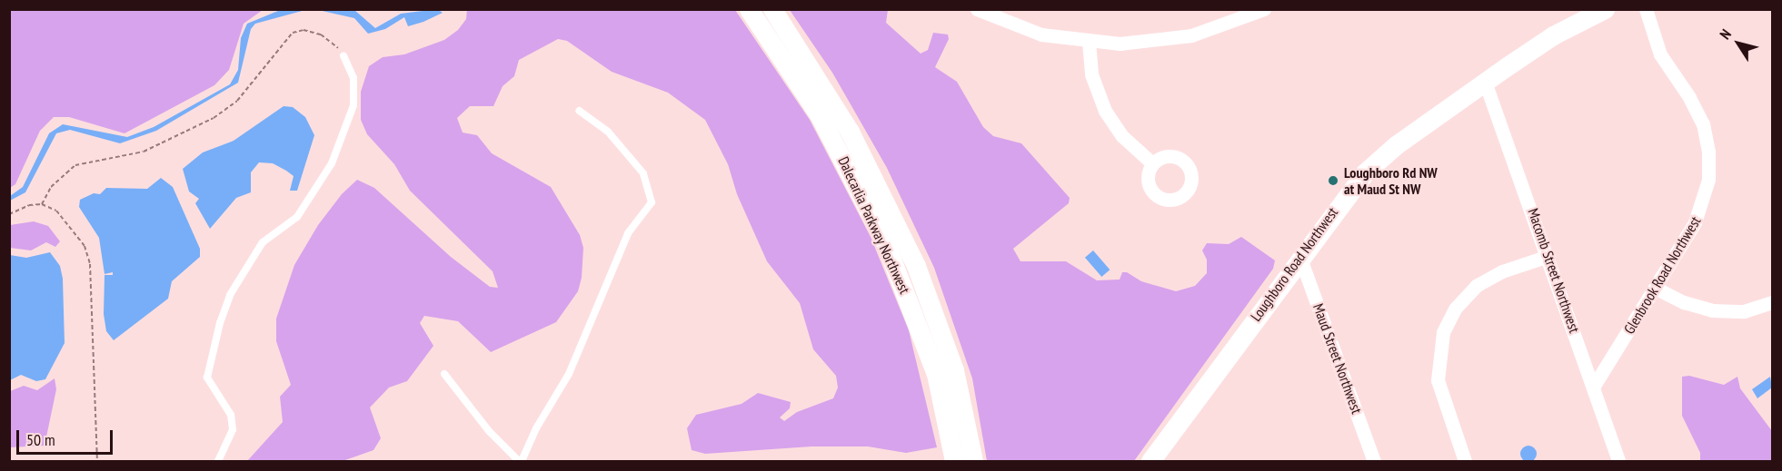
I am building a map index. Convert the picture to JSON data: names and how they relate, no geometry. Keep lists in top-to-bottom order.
{
  "streets": {
    "main road": ["Dalecarlia Parkway Northwest", "Loughboro Road Northwest"],
    "street": ["Macomb Street Northwest", "Glenbrook Road Northwest", "Maud Street Northwest"]
  },
  "crossings": [
    ["Loughboro Road Northwest", "Macomb Street Northwest"],
    ["Loughboro Road Northwest", "Maud Street Northwest"],
    ["Macomb Street Northwest", "Glenbrook Road Northwest"]
  ],
  "places": ["Loughboro Rd NW at Maud St NW"],
  "scale_bar": "50 m",
  "north": "top left"
}
